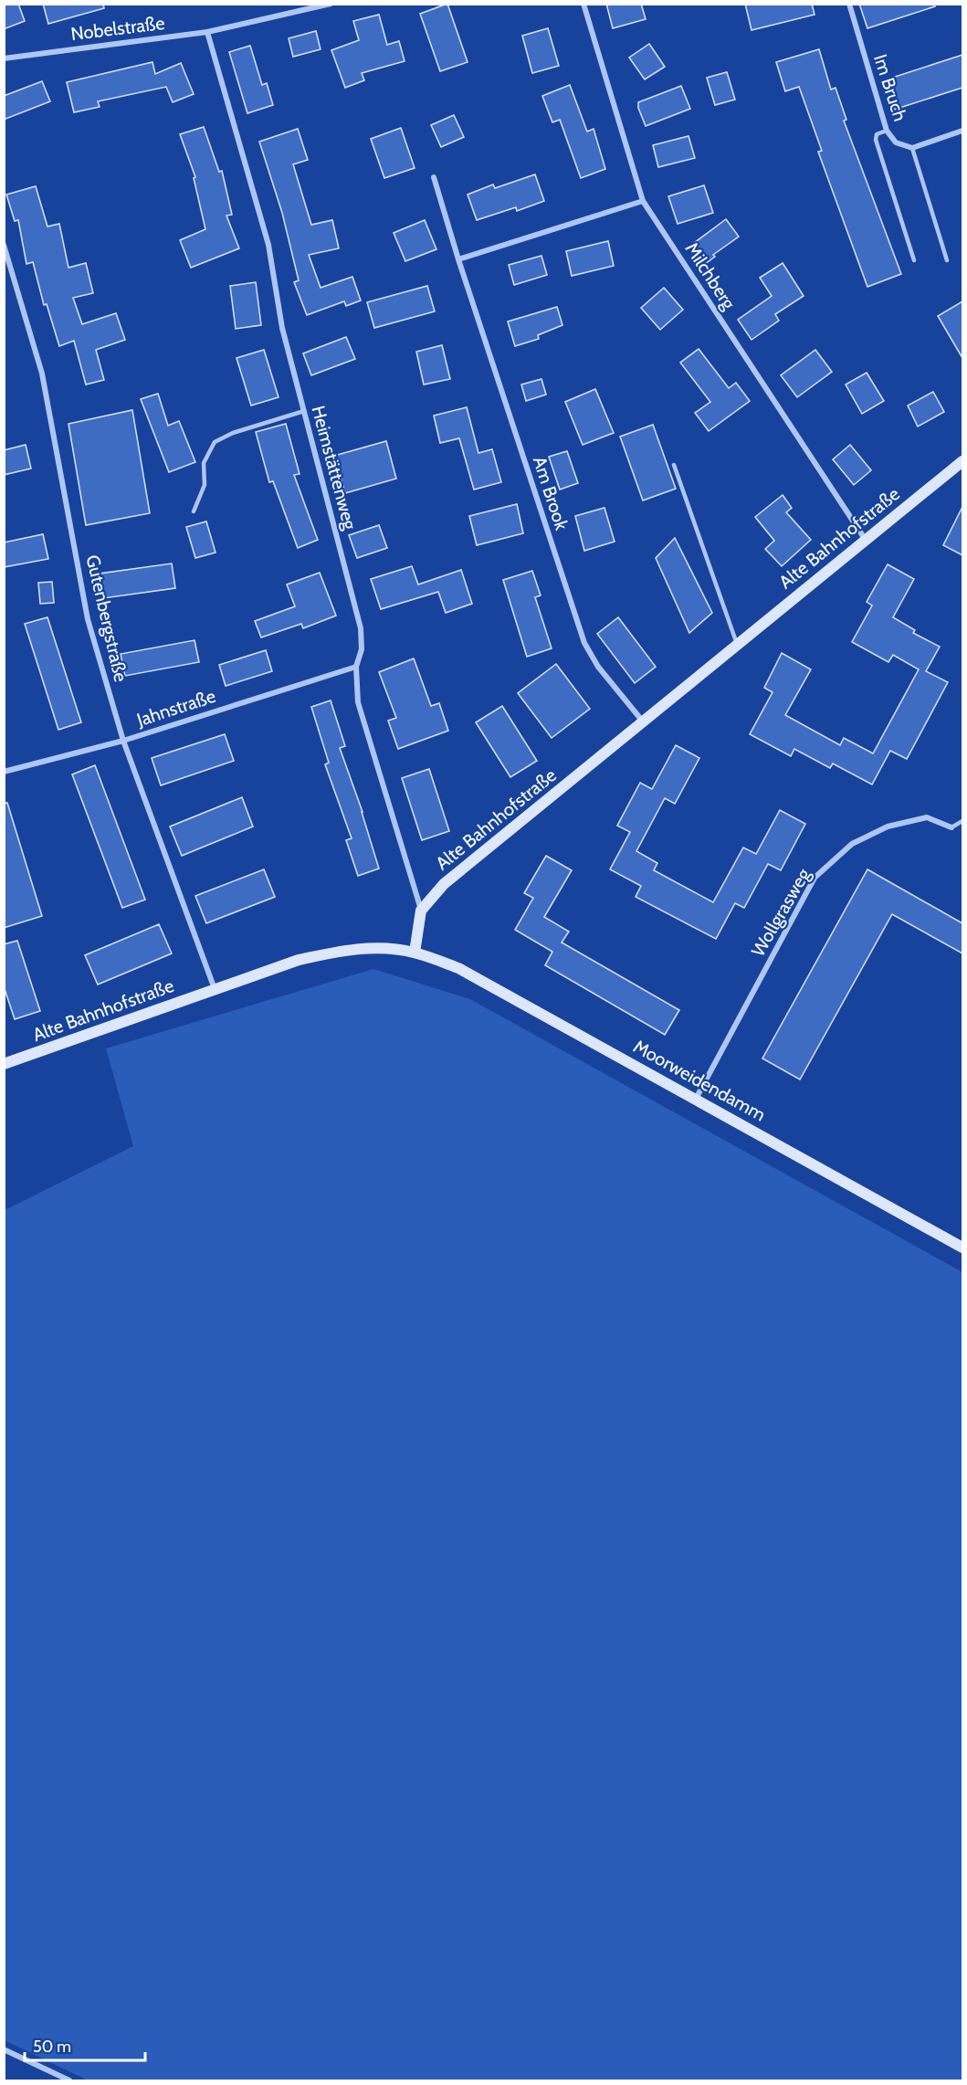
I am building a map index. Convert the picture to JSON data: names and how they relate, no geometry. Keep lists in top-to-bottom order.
{
  "streets": {
    "street": [
      "Nobelstraße",
      "Im Bruch",
      "Milchberg",
      "Heimstättenweg",
      "Am Brook",
      "Alte Bahnhofstraße",
      "Gutenbergstraße",
      "Jahnstraße",
      "Wollgrasweg",
      "Moorweidendamm"
    ]
  },
  "crossings": [
    ["Nobelstraße", "Heimstättenweg"],
    ["Milchberg", "Alte Bahnhofstraße"],
    ["Heimstättenweg", "Alte Bahnhofstraße"],
    ["Heimstättenweg", "Jahnstraße"],
    ["Am Brook", "Alte Bahnhofstraße"],
    ["Alte Bahnhofstraße", "Gutenbergstraße"],
    ["Alte Bahnhofstraße", "Moorweidendamm"],
    ["Gutenbergstraße", "Jahnstraße"],
    ["Wollgrasweg", "Moorweidendamm"]
  ],
  "scale_bar": "50 m"
}
